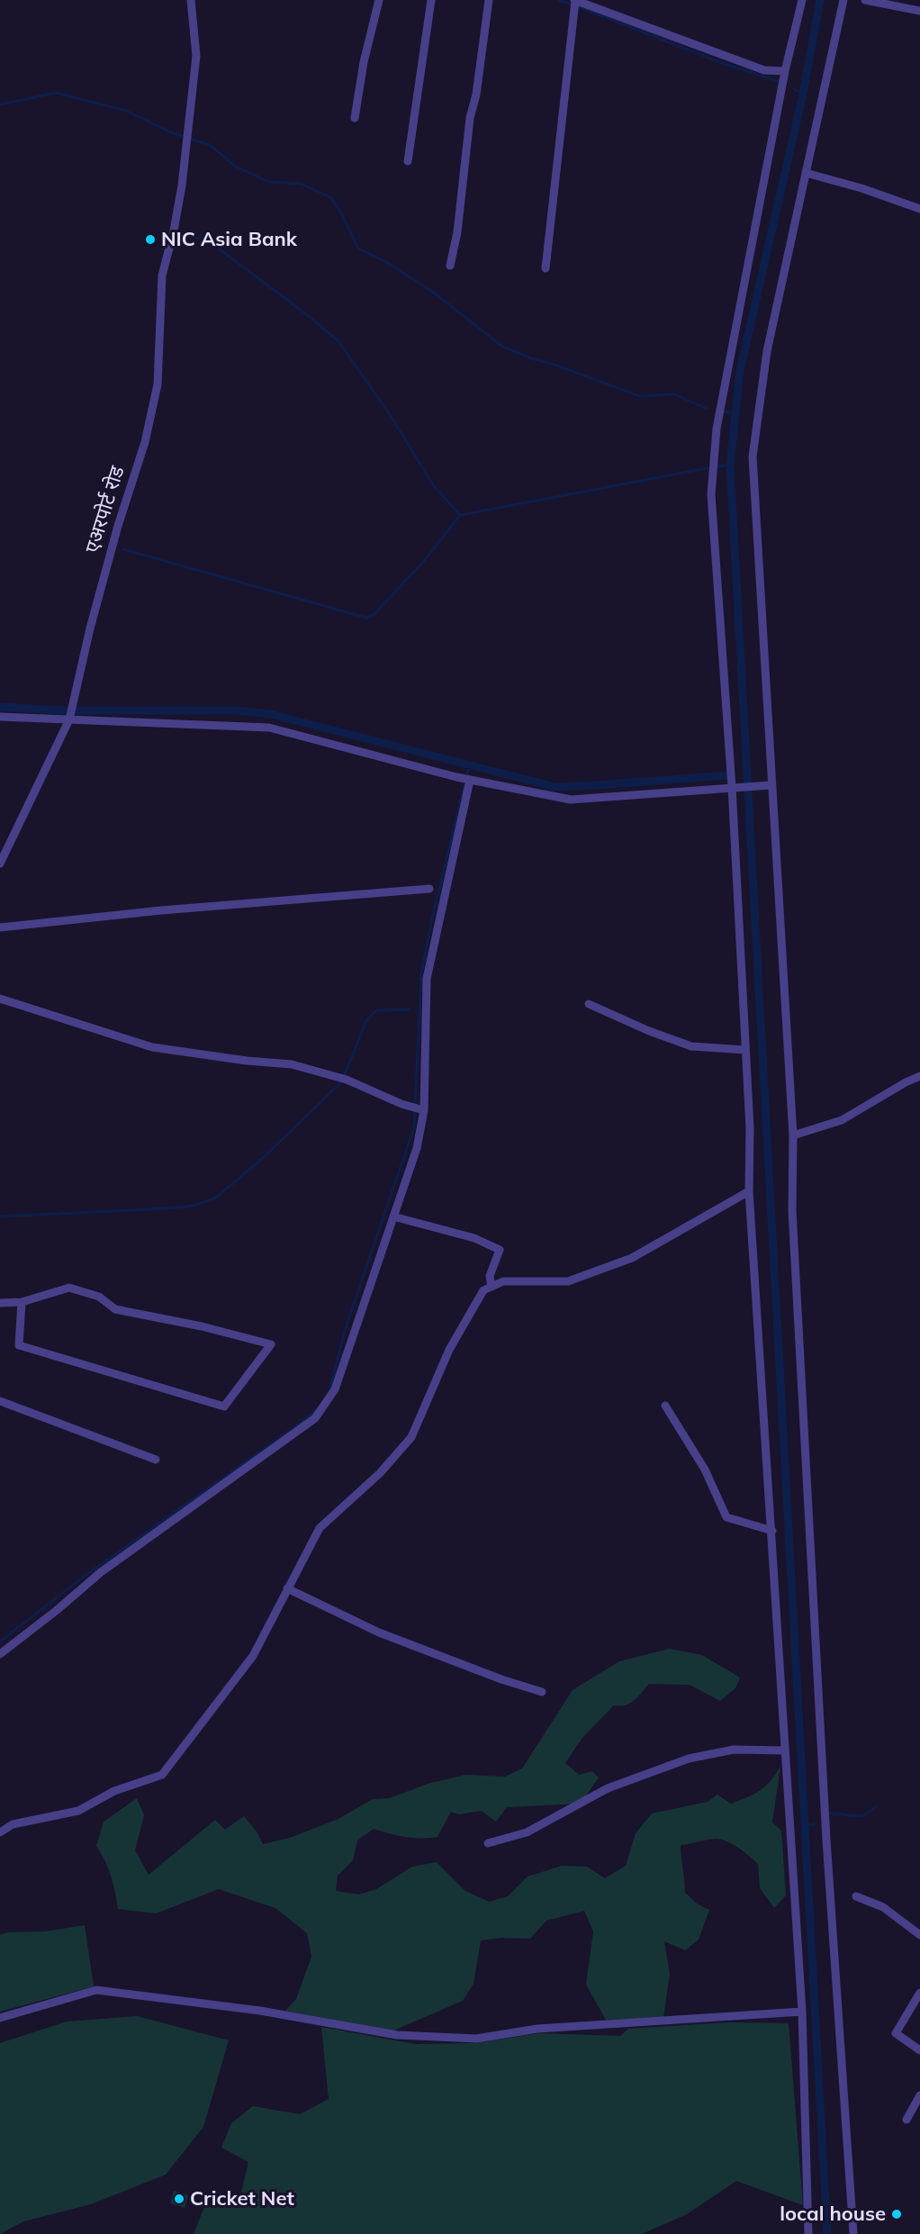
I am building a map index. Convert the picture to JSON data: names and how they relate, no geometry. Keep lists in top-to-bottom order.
{
  "streets": {
    "street": ["एअरपोर्ट रोड"]
  },
  "places": ["NIC Asia Bank", "Cricket Net", "local house"]
}
